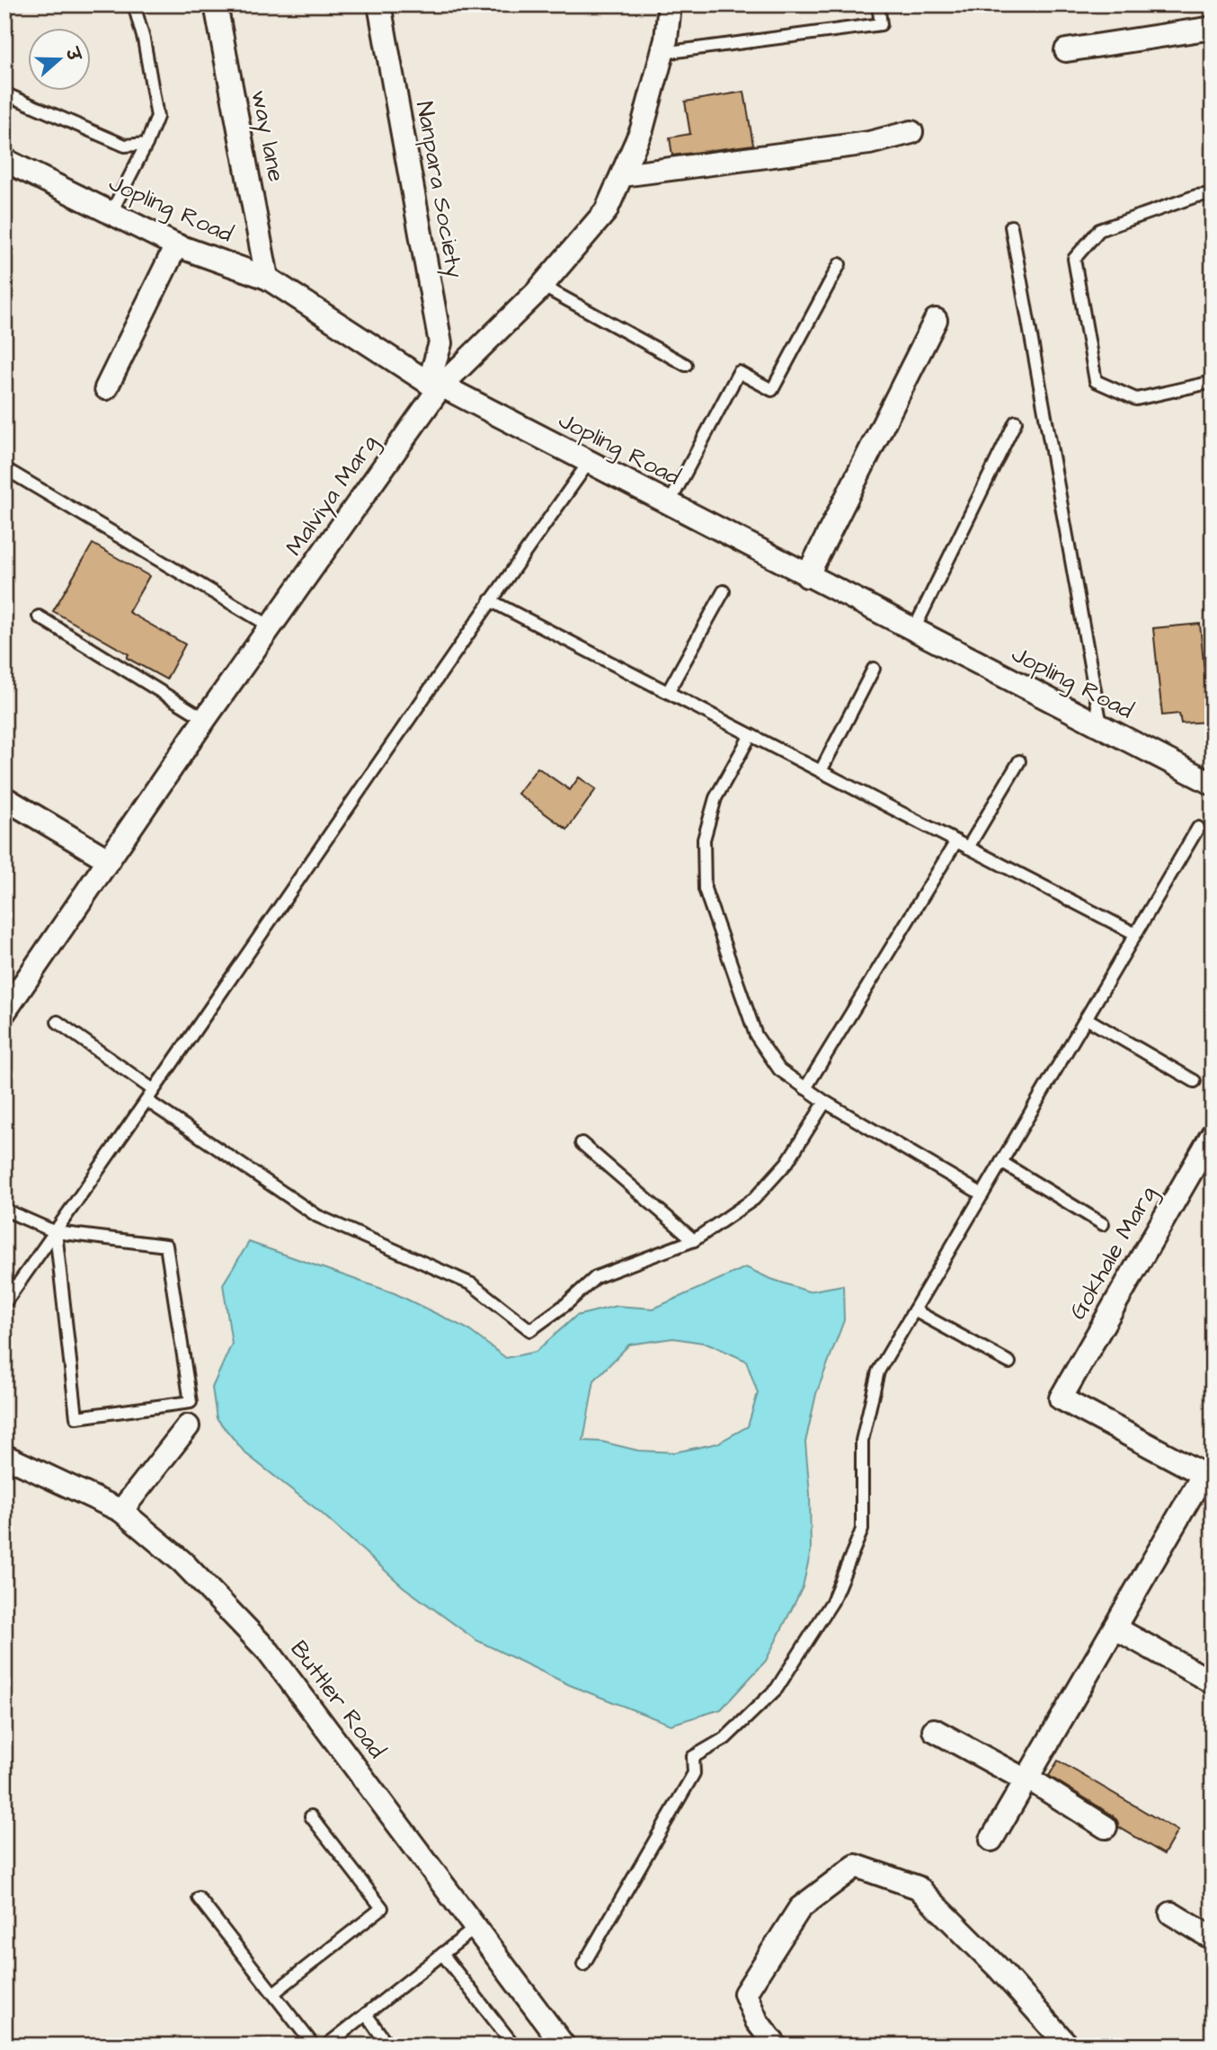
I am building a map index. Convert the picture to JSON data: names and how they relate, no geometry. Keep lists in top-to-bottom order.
{
  "streets": {
    "street": [
      "way lane",
      "Nanpara Society",
      "Jopling Road",
      "Malviya Marg",
      "Gokhale Marg",
      "Buttler Road"
    ]
  },
  "crossings": [
    ["way lane", "Jopling Road"],
    ["Nanpara Society", "Jopling Road"],
    ["Nanpara Society", "Malviya Marg"],
    ["Jopling Road", "Malviya Marg"]
  ],
  "north": "right"
}
